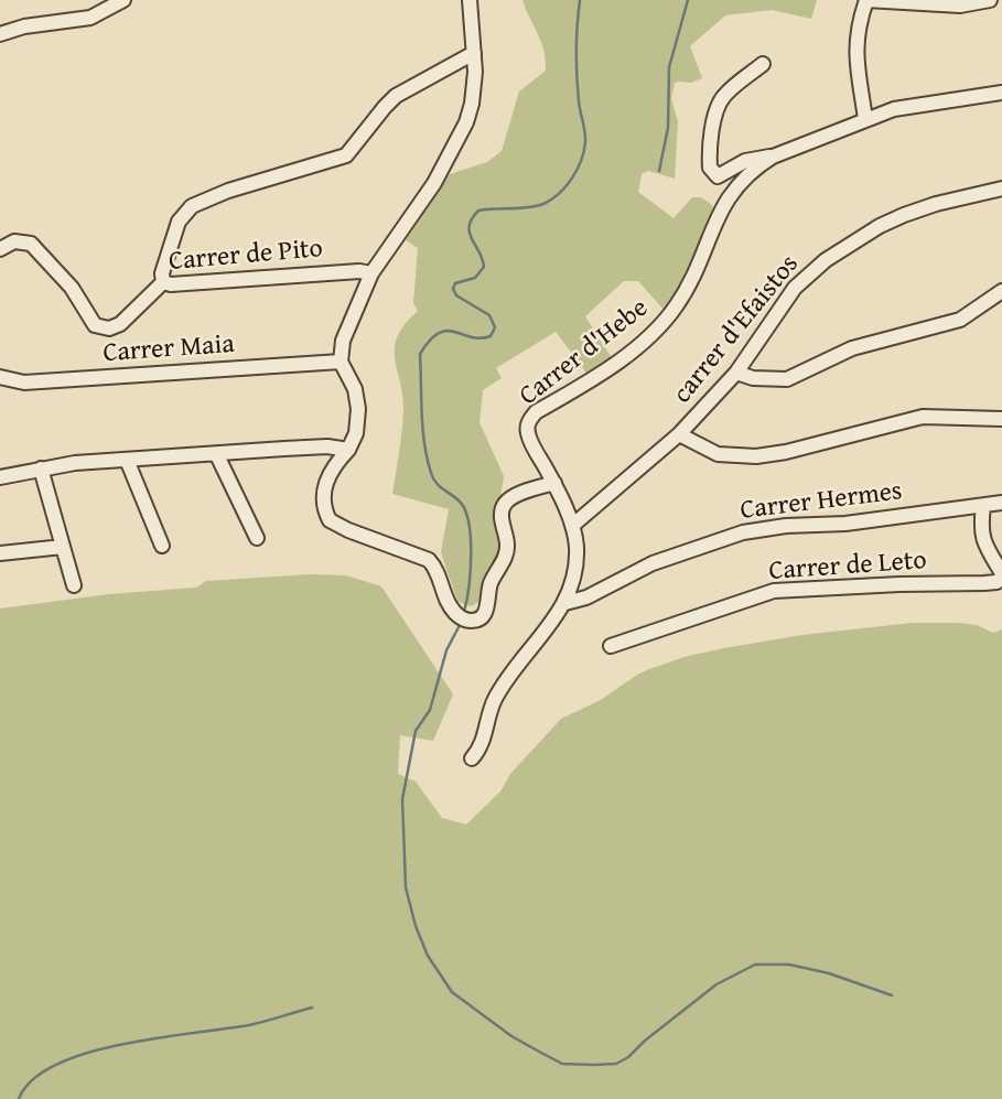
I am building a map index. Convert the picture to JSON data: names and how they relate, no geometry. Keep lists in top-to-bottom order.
{
  "streets": {
    "street": [
      "Carrer de Pito",
      "carrer d'Efaistos",
      "Carrer Maia",
      "Carrer d'Hebe",
      "Carrer Hermes",
      "Carrer de Leto"
    ]
  },
  "crossings": [
    ["carrer d'Efaistos", "Carrer d'Hebe"],
    ["Carrer d'Hebe", "Carrer Hermes"],
    ["Carrer Hermes", "Carrer de Leto"]
  ]
}
